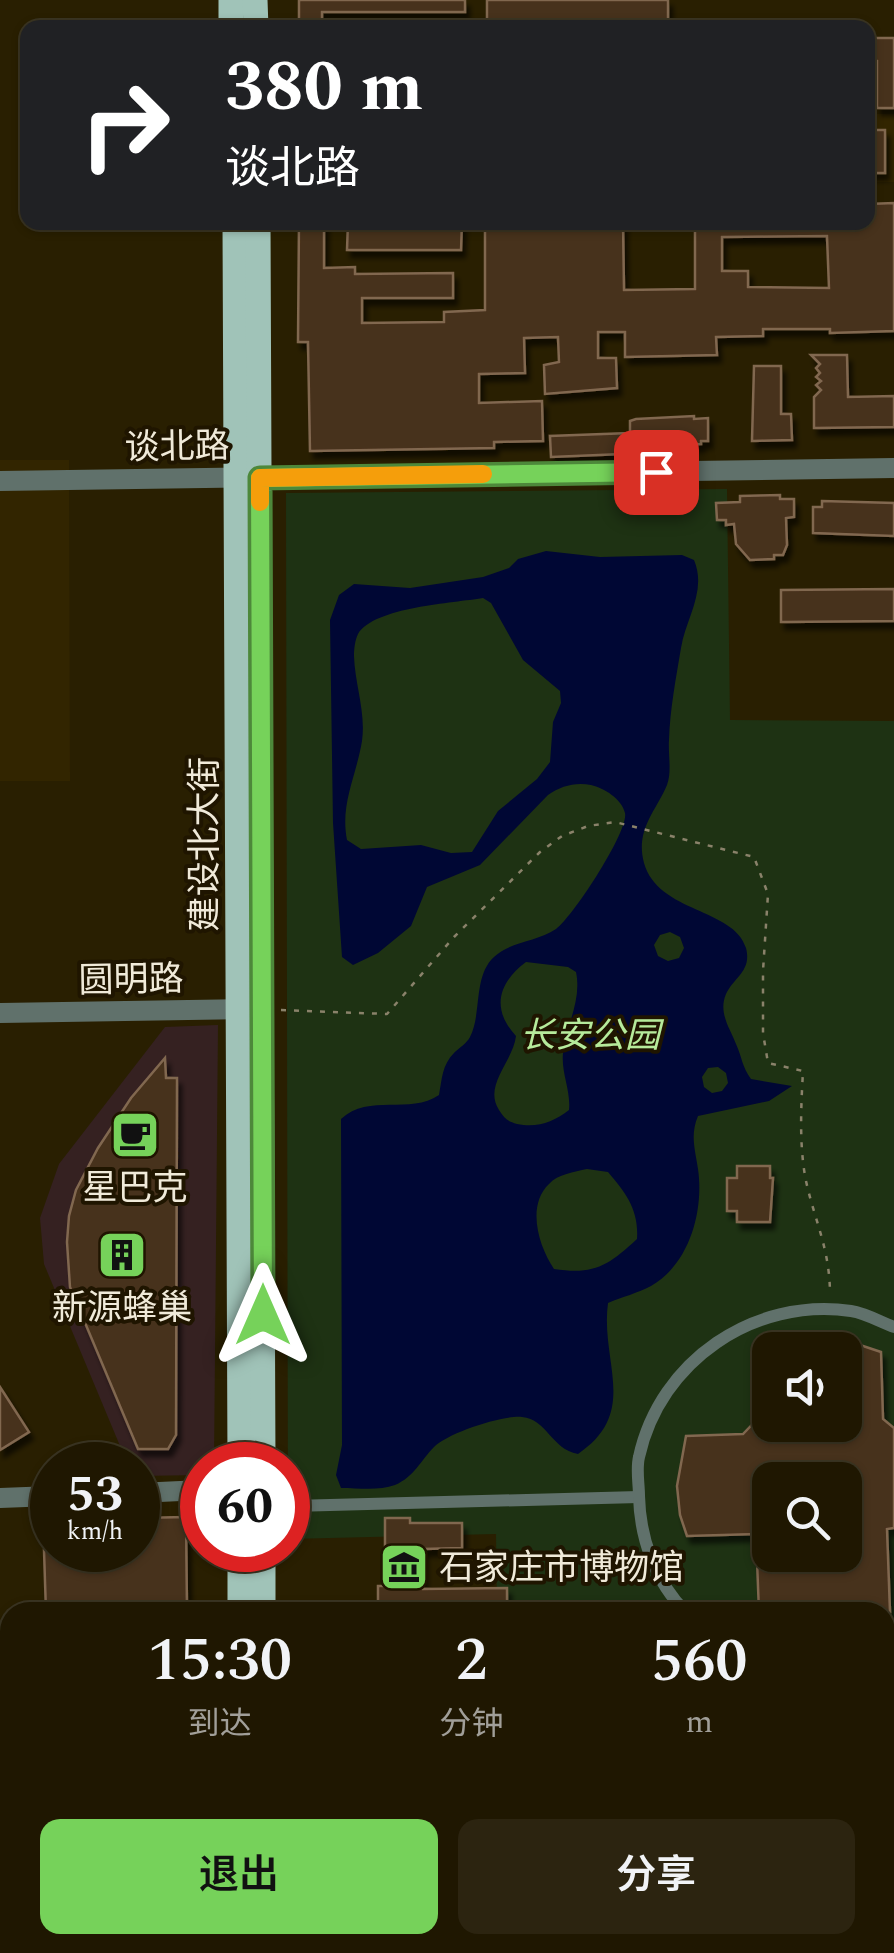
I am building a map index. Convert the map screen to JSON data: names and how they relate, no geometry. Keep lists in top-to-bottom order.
{
  "streets": {
    "main road": ["建设北大街"],
    "street": ["谈北路", "圆明路"]
  },
  "crossings": [
    ["谈北路", "建设北大街"],
    ["建设北大街", "圆明路"]
  ],
  "parks": ["长安公园"],
  "places": {
    "cafe": ["星巴克"],
    "building": ["新源蜂巢"],
    "museum": ["石家庄市博物馆"]
  },
  "page": {
    "turn": ["380 m", "谈北路"],
    "speed": "53 km/h",
    "limit": "60",
    "eta": [
      "15:30",
      "到达",
      "2",
      "分钟",
      "560",
      "m"
    ],
    "buttons": ["退出", "分享"]
  }
}
